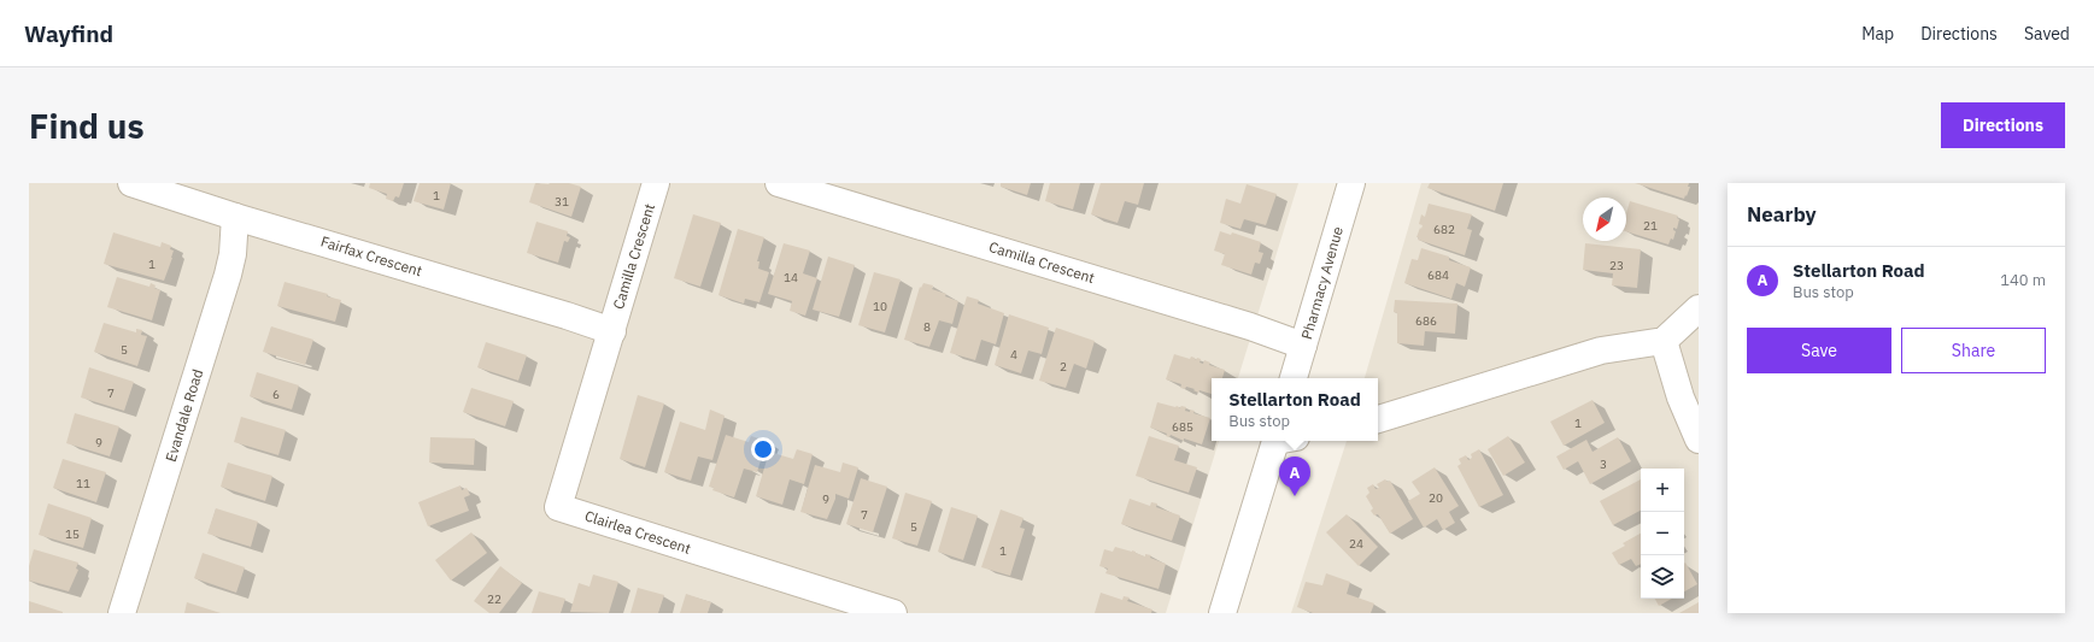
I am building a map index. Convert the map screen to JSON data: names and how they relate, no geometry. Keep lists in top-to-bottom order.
{
  "streets": {
    "street": [
      "Fairfax Crescent",
      "Camilla Crescent",
      "Pharmacy Avenue",
      "Evandale Road",
      "Clairlea Crescent"
    ]
  },
  "crossings": [
    ["Fairfax Crescent", "Camilla Crescent"],
    ["Fairfax Crescent", "Evandale Road"],
    ["Fairfax Crescent", "Clairlea Crescent"],
    ["Camilla Crescent", "Pharmacy Avenue"],
    ["Camilla Crescent", "Clairlea Crescent"]
  ],
  "house_numbers": [
    "1",
    "31",
    "21",
    "682",
    "1",
    "23",
    "684",
    "14",
    "10",
    "686",
    "8",
    "5",
    "4",
    "2",
    "7",
    "6",
    "1",
    "685",
    "9",
    "3",
    "11",
    "20",
    "9",
    "7",
    "5",
    "15",
    "24",
    "1",
    "22"
  ],
  "north": "bottom left",
  "page": {
    "header": "Wayfind",
    "nav": ["Map", "Directions", "Saved"],
    "buttons": [
      "Directions",
      ["Save", "Share"]
    ],
    "title": "Find us",
    "heading": "Nearby",
    "list": [
      {
        "mark": "A",
        "name": "Stellarton Road",
        "note": "Bus stop",
        "value": "140 m"
      }
    ],
    "popup": ["Stellarton Road", "Bus stop"],
    "pins": "A",
    "map_buttons": ["+", "−"]
  }
}
